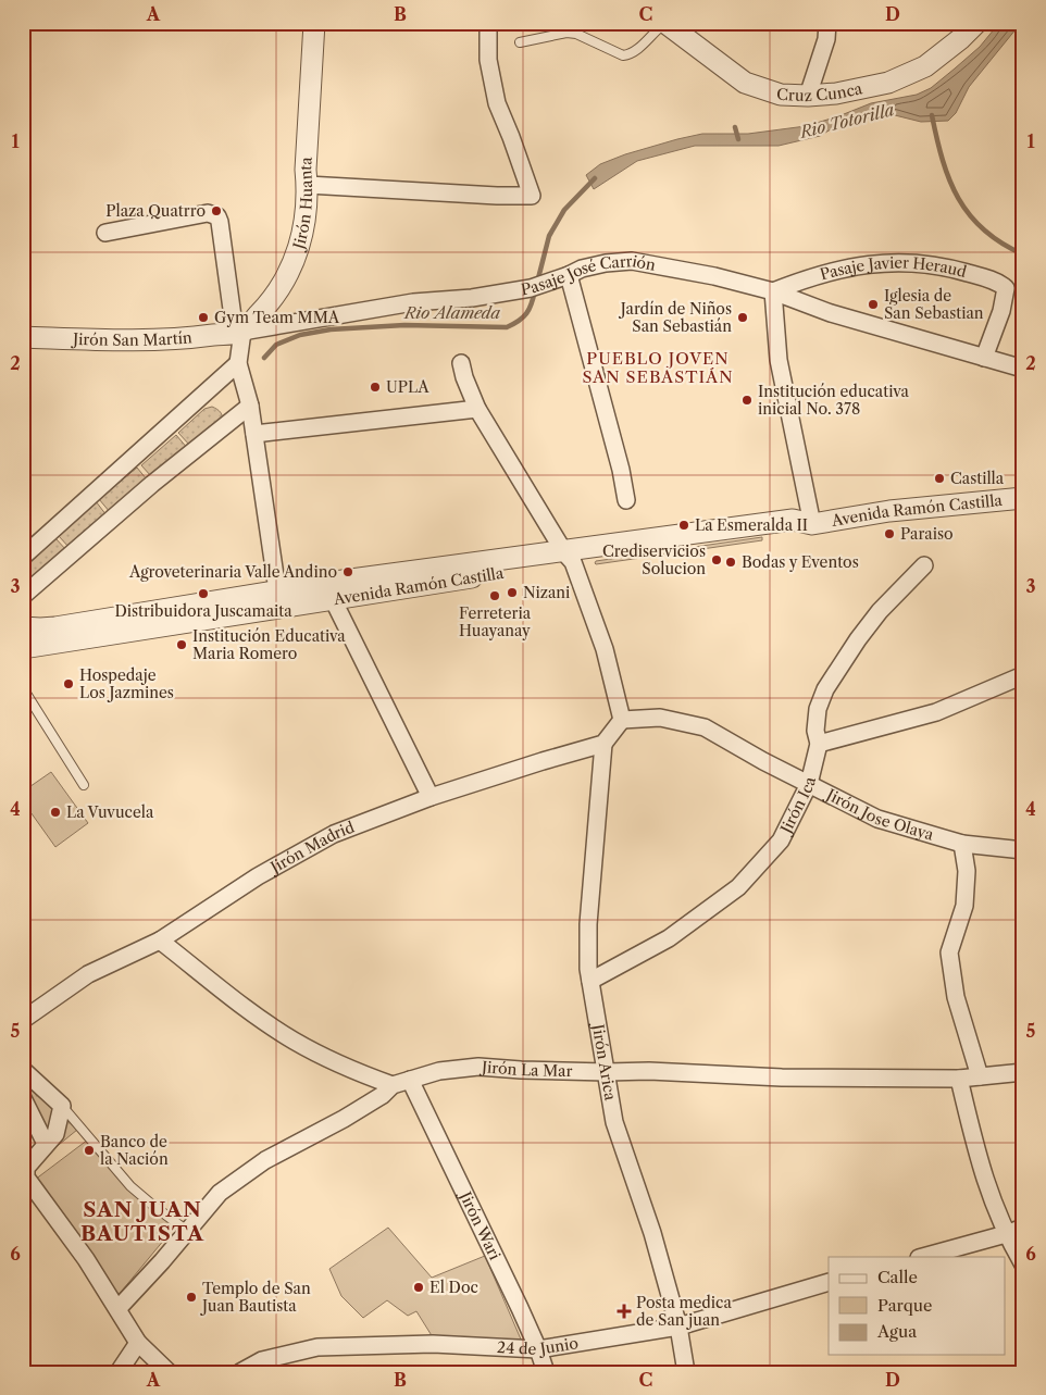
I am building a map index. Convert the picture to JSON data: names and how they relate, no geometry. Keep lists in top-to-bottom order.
{
  "streets": {
    "street": [
      "Cruz Cunca",
      "Jirón Huanta",
      "Pasaje Javier Heraud",
      "Pasaje José Carrión",
      "Jirón San Martín",
      "Avenida Ramón Castilla",
      "Jirón Ica",
      "Jirón Jose Olaya",
      "Jirón Madrid",
      "Jirón Arica",
      "Jirón La Mar",
      "Jirón Wari",
      "24 de Junio"
    ]
  },
  "crossings": [
    ["Jirón Huanta", "Pasaje José Carrión"],
    ["Jirón Huanta", "Jirón San Martín"],
    ["Pasaje Javier Heraud", "Pasaje José Carrión"],
    ["Pasaje José Carrión", "Jirón San Martín"],
    ["Jirón Ica", "Jirón Jose Olaya"],
    ["Jirón Ica", "Jirón Arica"],
    ["Jirón Madrid", "Jirón Arica"],
    ["Jirón Arica", "Jirón La Mar"],
    ["Jirón Arica", "24 de Junio"],
    ["Jirón La Mar", "Jirón Wari"],
    ["Jirón Wari", "24 de Junio"]
  ],
  "districts": ["PUEBLO JOVEN SAN SEBASTIÁN", "SAN JUAN BAUTISTA"],
  "water": ["Rio Totorilla", "Rio Alameda"],
  "places": {
    "other": [
      "Plaza Quatrro",
      "Iglesia de San Sebastian",
      "Gym Team MMA",
      "Jardín de Niños San Sebastián",
      "UPLA",
      "Institución educativa inicial No. 378",
      "Castilla",
      "La Esmeralda II",
      "Paraiso",
      "Crediservicios Solucion",
      "Bodas y Eventos",
      "Agroveterinaria Valle Andino",
      "Nizani",
      "Distribuidora Juscamaita",
      "Ferreteria Huayanay",
      "Institución Educativa Maria Romero",
      "Hospedaje Los Jazmines",
      "La Vuvucela",
      "Banco de la Nación",
      "El Doc",
      "Templo de San Juan Bautista"
    ],
    "health": ["Posta medica de San juan"]
  },
  "legend": ["Calle", "Parque", "Agua"],
  "grid": {
    "columns": [
      "A",
      "B",
      "C",
      "D"
    ],
    "rows": [
      "1",
      "2",
      "3",
      "4",
      "5",
      "6"
    ]
  }
}
